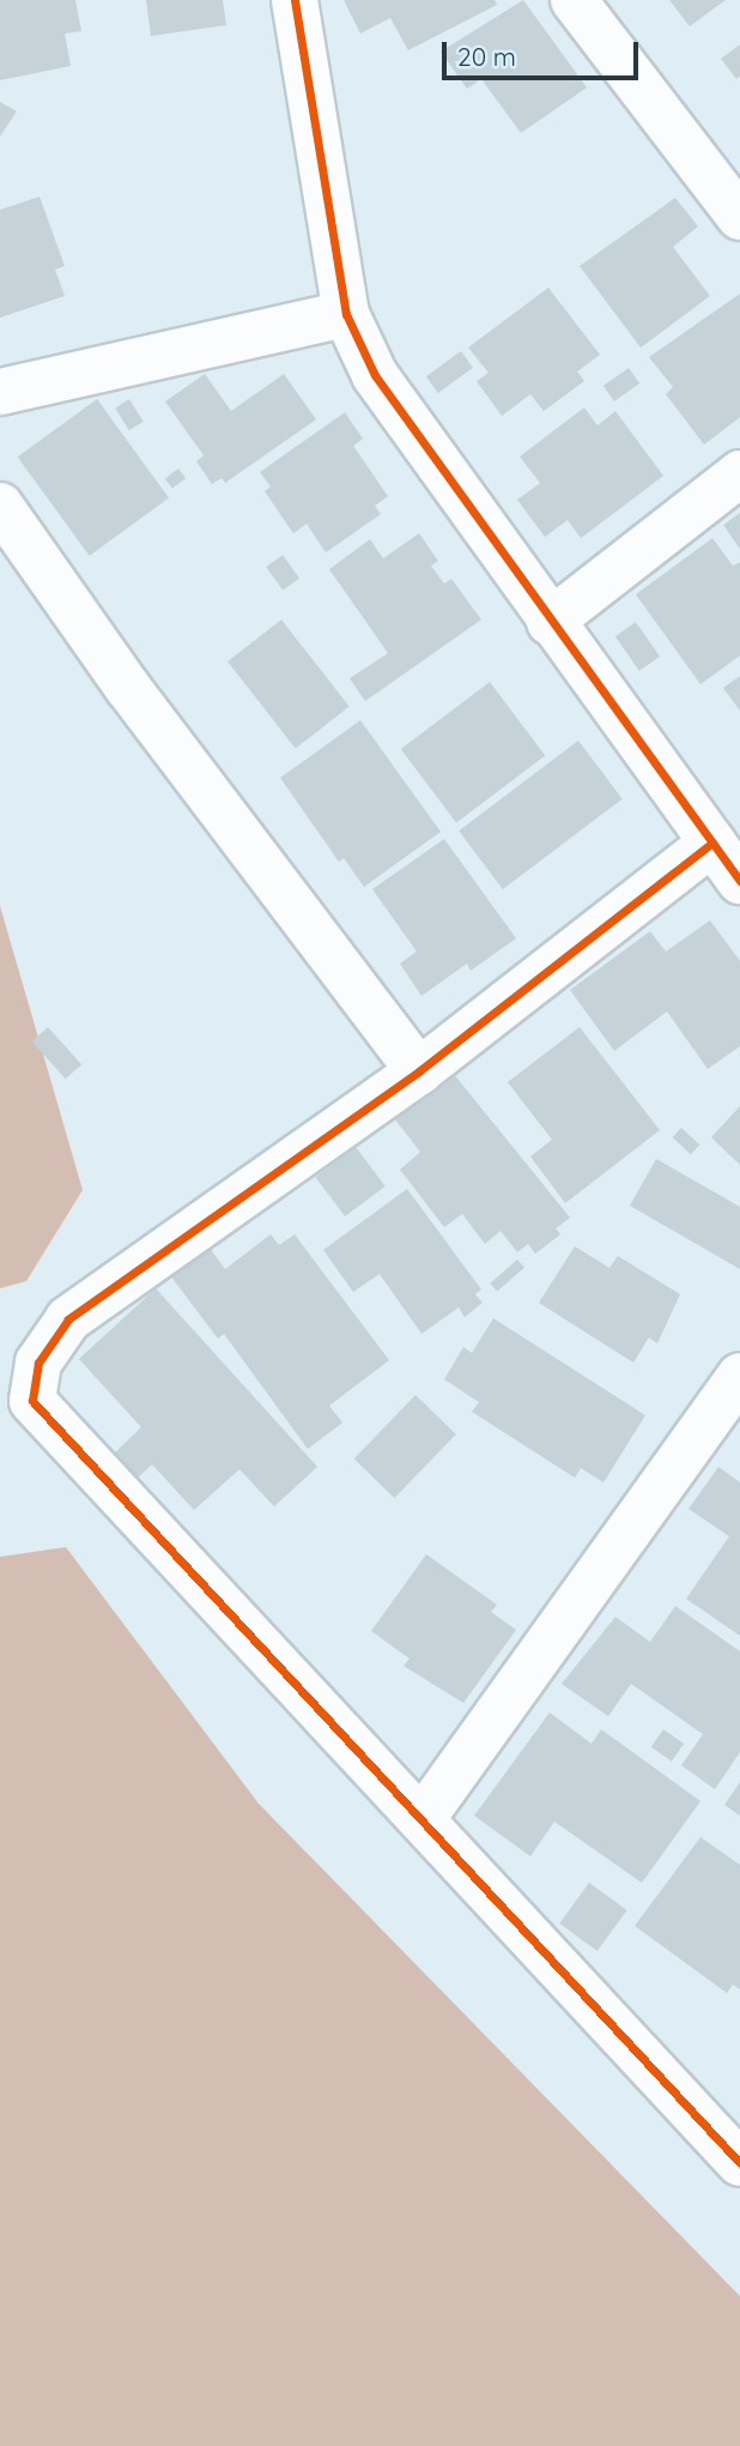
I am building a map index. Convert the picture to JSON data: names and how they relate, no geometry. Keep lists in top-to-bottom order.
{
  "scale_bar": "20 m"
}
